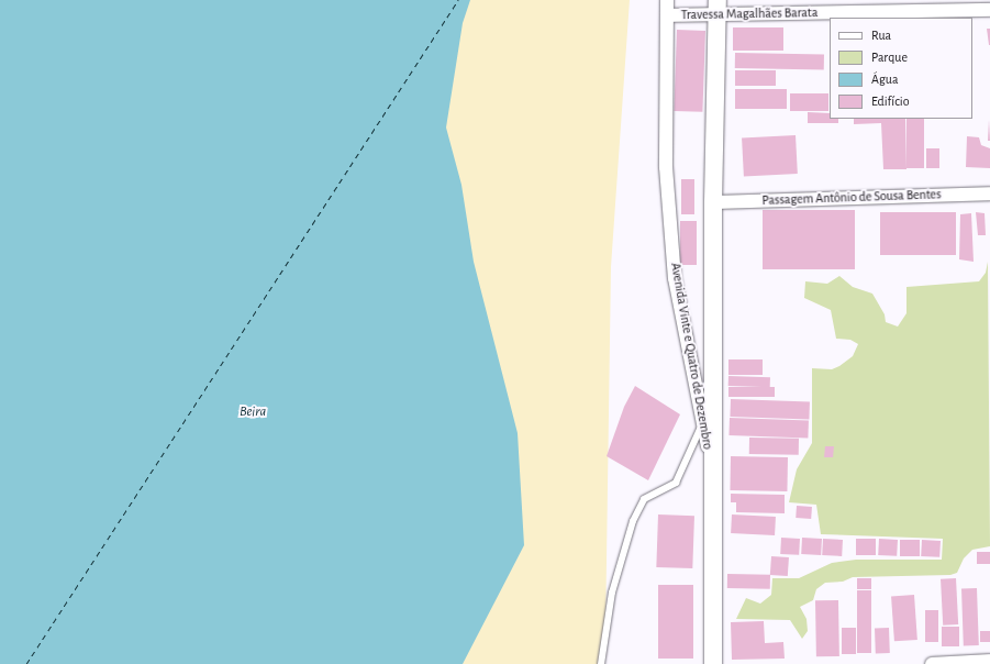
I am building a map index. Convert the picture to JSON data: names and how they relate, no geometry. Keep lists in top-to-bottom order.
{
  "streets": {
    "street": ["Travessa Magalhães Barata", "Passagem Antônio de Sousa Bentes", "Avenida Vinte e Quatro de Dezembro"]
  },
  "crossings": [
    ["Travessa Magalhães Barata", "Avenida Vinte e Quatro de Dezembro"],
    ["Passagem Antônio de Sousa Bentes", "Avenida Vinte e Quatro de Dezembro"]
  ],
  "water": ["Beira"],
  "legend": [
    "Rua",
    "Parque",
    "Água",
    "Edifício"
  ]
}
